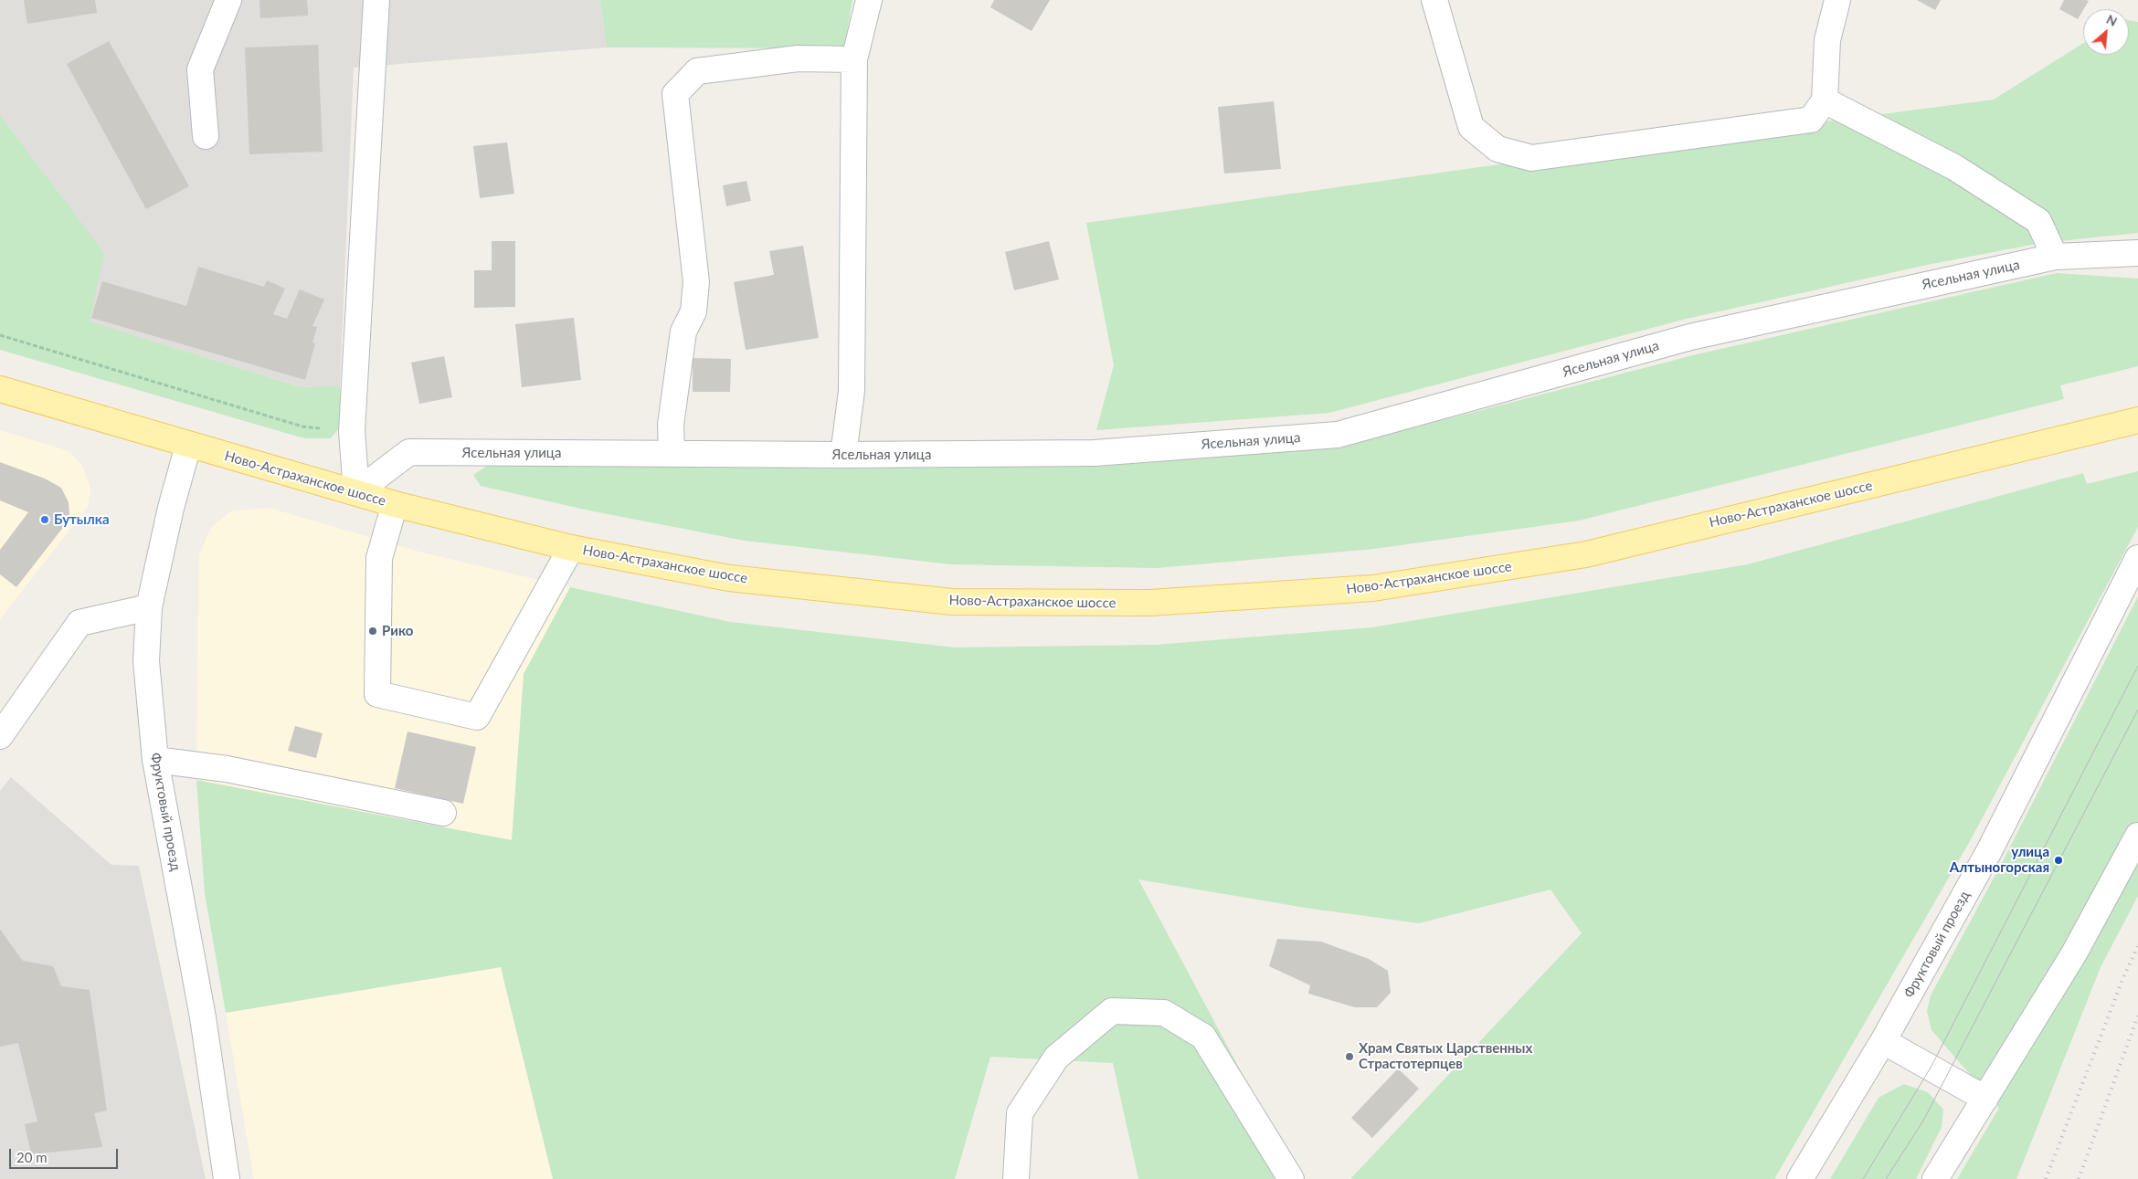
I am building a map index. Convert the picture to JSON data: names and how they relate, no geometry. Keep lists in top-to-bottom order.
{
  "streets": {
    "main road": ["Ново-Астраханское шоссе"],
    "street": ["Ясельная улица", "Фруктовый проезд"]
  },
  "crossings": [
    ["Ясельная улица", "Ново-Астраханское шоссе"],
    ["Ново-Астраханское шоссе", "Фруктовый проезд"]
  ],
  "places": [
    "Бутылка",
    "Рико",
    "улица Алтыногорская",
    "Храм Святых Царственных Страстотерпцев"
  ],
  "scale_bar": "20 m",
  "north": "top right"
}
